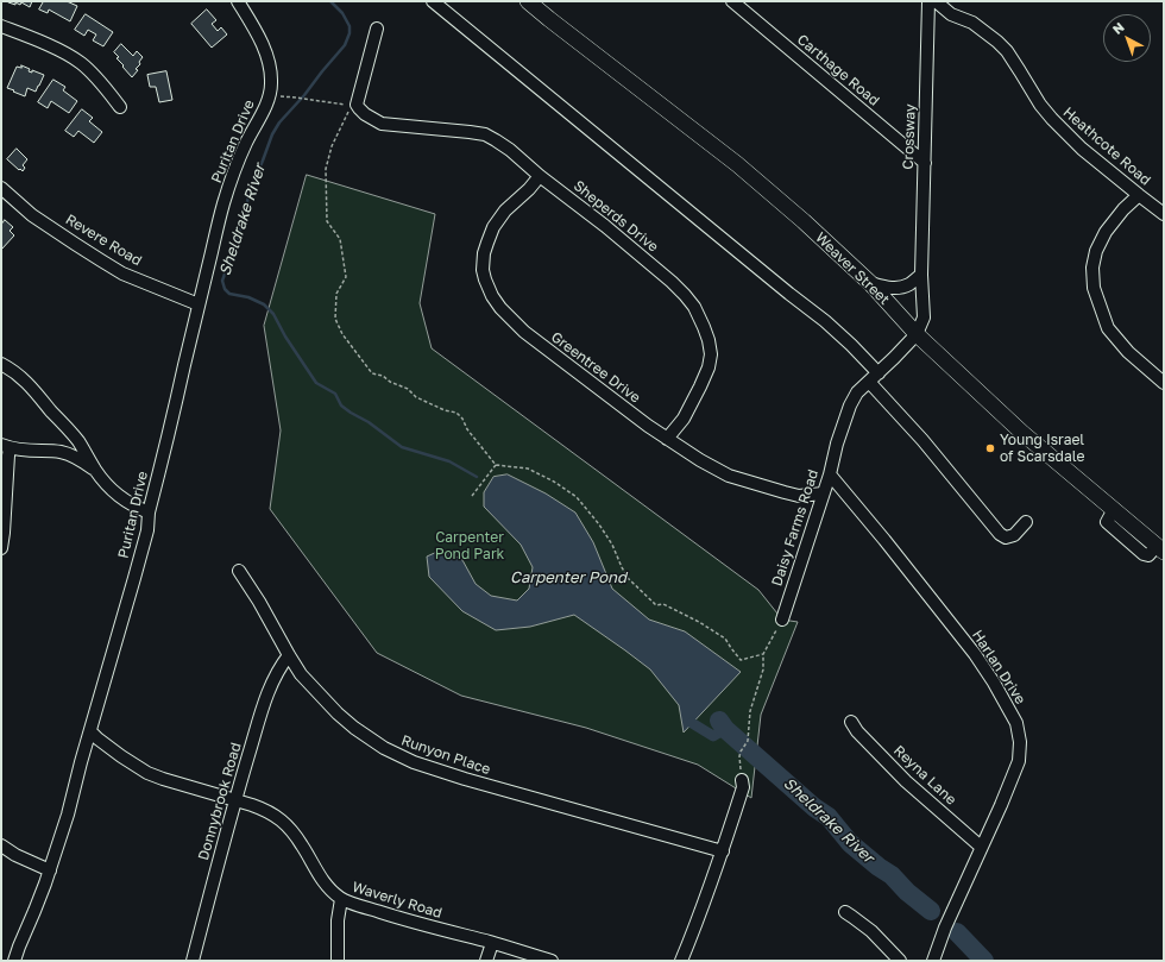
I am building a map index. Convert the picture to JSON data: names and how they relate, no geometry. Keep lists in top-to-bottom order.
{
  "streets": {
    "main road": ["Weaver Street"],
    "street": [
      "Carthage Road",
      "Crossway",
      "Puritan Drive",
      "Heathcote Road",
      "Sheperds Drive",
      "Revere Road",
      "Greentree Drive",
      "Daisy Farms Road",
      "Harlan Drive",
      "Runyon Place",
      "Reyna Lane",
      "Donnybrook Road",
      "Waverly Road"
    ]
  },
  "crossings": [
    ["Carthage Road", "Crossway"],
    ["Crossway", "Weaver Street"],
    ["Crossway", "Daisy Farms Road"],
    ["Puritan Drive", "Revere Road"],
    ["Puritan Drive", "Waverly Road"],
    ["Sheperds Drive", "Greentree Drive"],
    ["Weaver Street", "Daisy Farms Road"],
    ["Greentree Drive", "Daisy Farms Road"],
    ["Daisy Farms Road", "Harlan Drive"],
    ["Harlan Drive", "Reyna Lane"],
    ["Runyon Place", "Donnybrook Road"],
    ["Donnybrook Road", "Waverly Road"]
  ],
  "water": ["Sheldrake River", "Carpenter Pond"],
  "parks": ["Carpenter Pond Park"],
  "places": ["Young Israel of Scarsdale"],
  "north": "top left"
}
